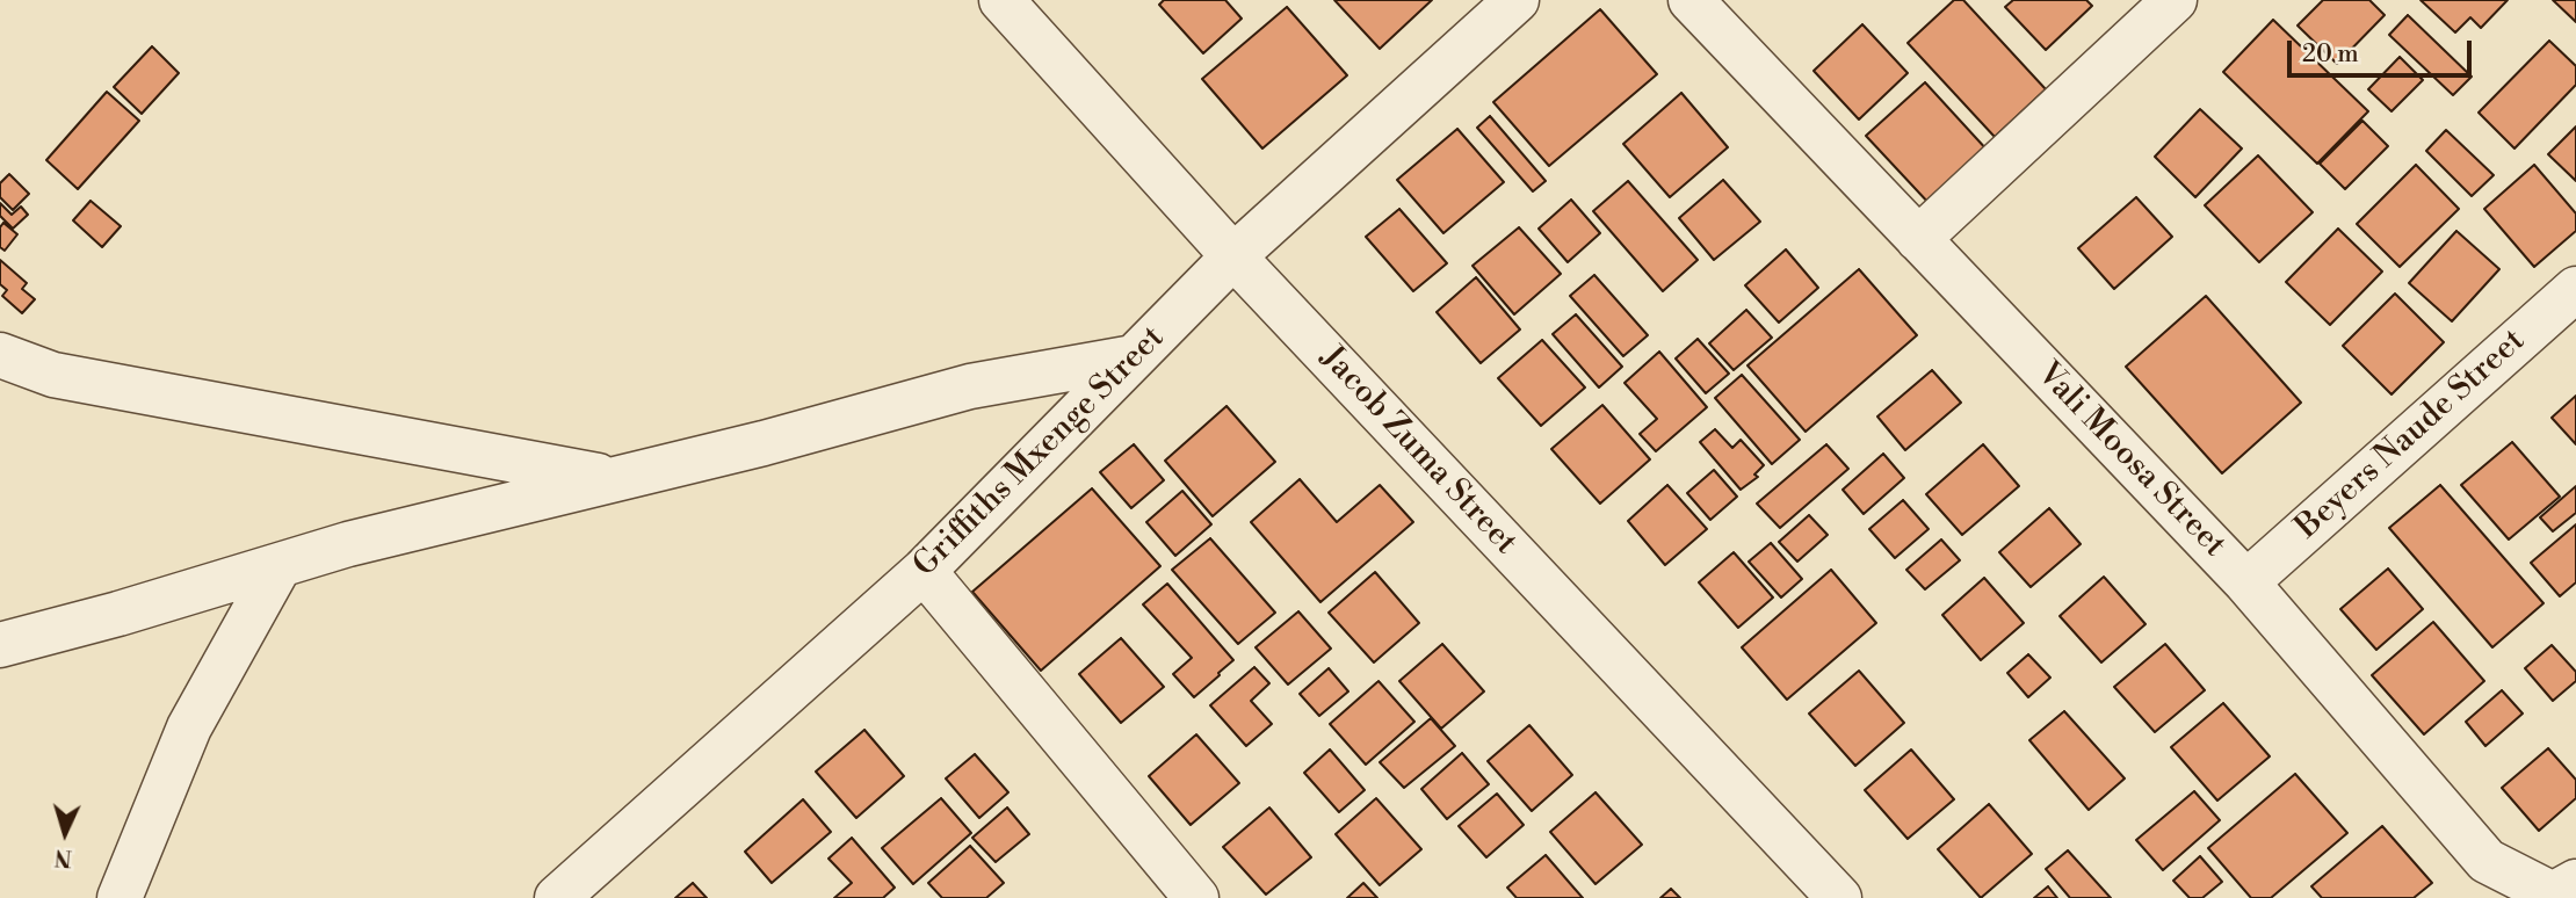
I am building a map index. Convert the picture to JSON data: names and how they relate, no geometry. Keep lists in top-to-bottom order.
{
  "streets": {
    "street": [
      "Beyers Naude Street",
      "Jacob Zuma Street",
      "Griffiths Mxenge Street",
      "Vali Moosa Street"
    ]
  },
  "crossings": [
    ["Beyers Naude Street", "Vali Moosa Street"],
    ["Jacob Zuma Street", "Griffiths Mxenge Street"]
  ],
  "scale_bar": "20 m",
  "north": "bottom"
}
